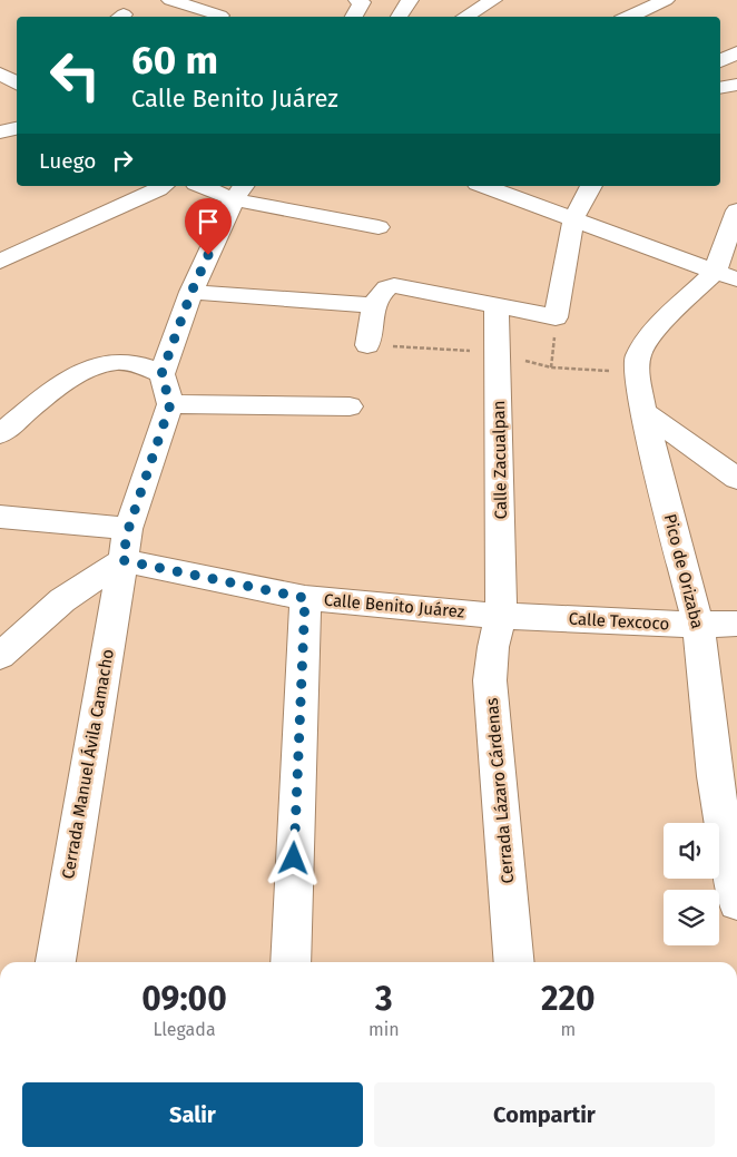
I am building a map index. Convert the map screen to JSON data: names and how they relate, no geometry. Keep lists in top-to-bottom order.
{
  "streets": {
    "street": [
      "Calle Zacualpan",
      "Pico de Orizaba",
      "Calle Benito Juárez",
      "Calle Texcoco",
      "Cerrada Manuel Ávila Camacho",
      "Cerrada Lázaro Cárdenas"
    ]
  },
  "crossings": [
    ["Calle Zacualpan", "Calle Benito Juárez"],
    ["Calle Zacualpan", "Calle Texcoco"],
    ["Calle Zacualpan", "Cerrada Lázaro Cárdenas"],
    ["Pico de Orizaba", "Calle Texcoco"],
    ["Calle Benito Juárez", "Calle Texcoco"],
    ["Calle Benito Juárez", "Cerrada Manuel Ávila Camacho"],
    ["Calle Benito Juárez", "Cerrada Lázaro Cárdenas"],
    ["Calle Texcoco", "Cerrada Lázaro Cárdenas"]
  ],
  "page": {
    "turn": ["60 m", "Calle Benito Juárez"],
    "then": "Luego",
    "eta": [
      "09:00",
      "Llegada",
      "3",
      "min",
      "220",
      "m"
    ],
    "buttons": ["Salir", "Compartir"]
  }
}
